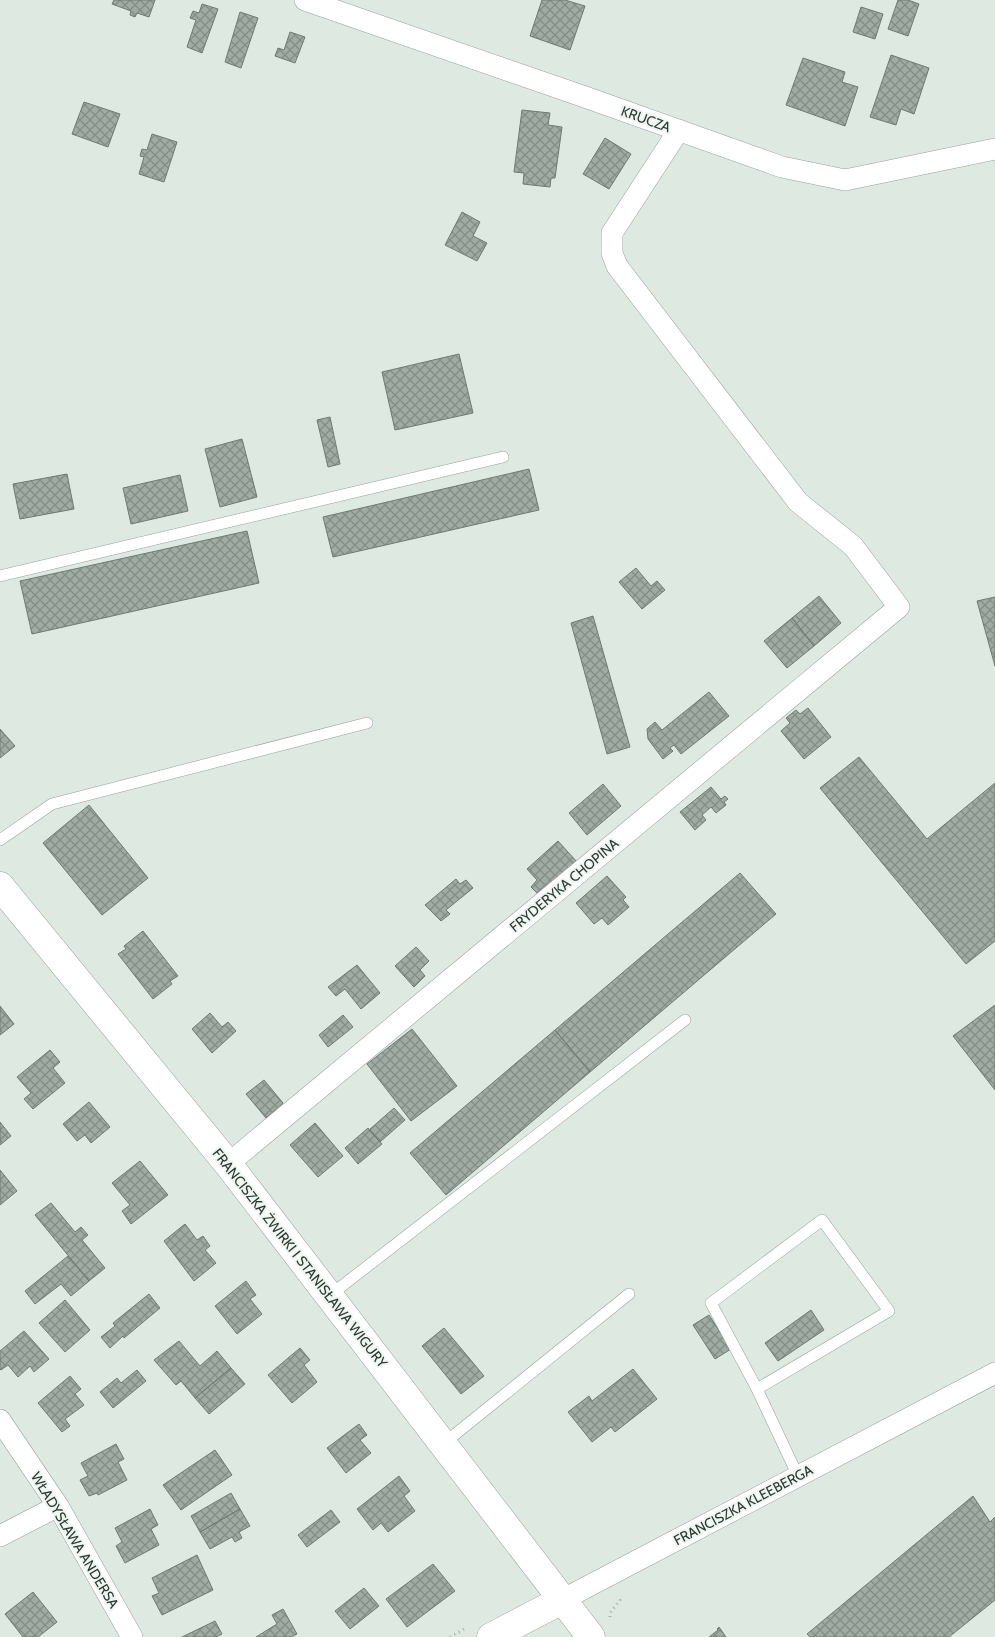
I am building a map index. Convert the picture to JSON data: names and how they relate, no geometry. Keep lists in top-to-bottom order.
{
  "streets": {
    "street": [
      "KRUCZA",
      "FRYDERYKA CHOPINA",
      "FRANCISZKA ŻWIRKI I STANISŁAWA WIGURY",
      "FRANCISZKA KLEEBERGA",
      "WŁADYSŁAWA ANDERSA"
    ]
  },
  "crossings": [
    ["KRUCZA", "FRYDERYKA CHOPINA"],
    ["FRYDERYKA CHOPINA", "FRANCISZKA ŻWIRKI I STANISŁAWA WIGURY"],
    ["FRANCISZKA ŻWIRKI I STANISŁAWA WIGURY", "FRANCISZKA KLEEBERGA"]
  ]
}
